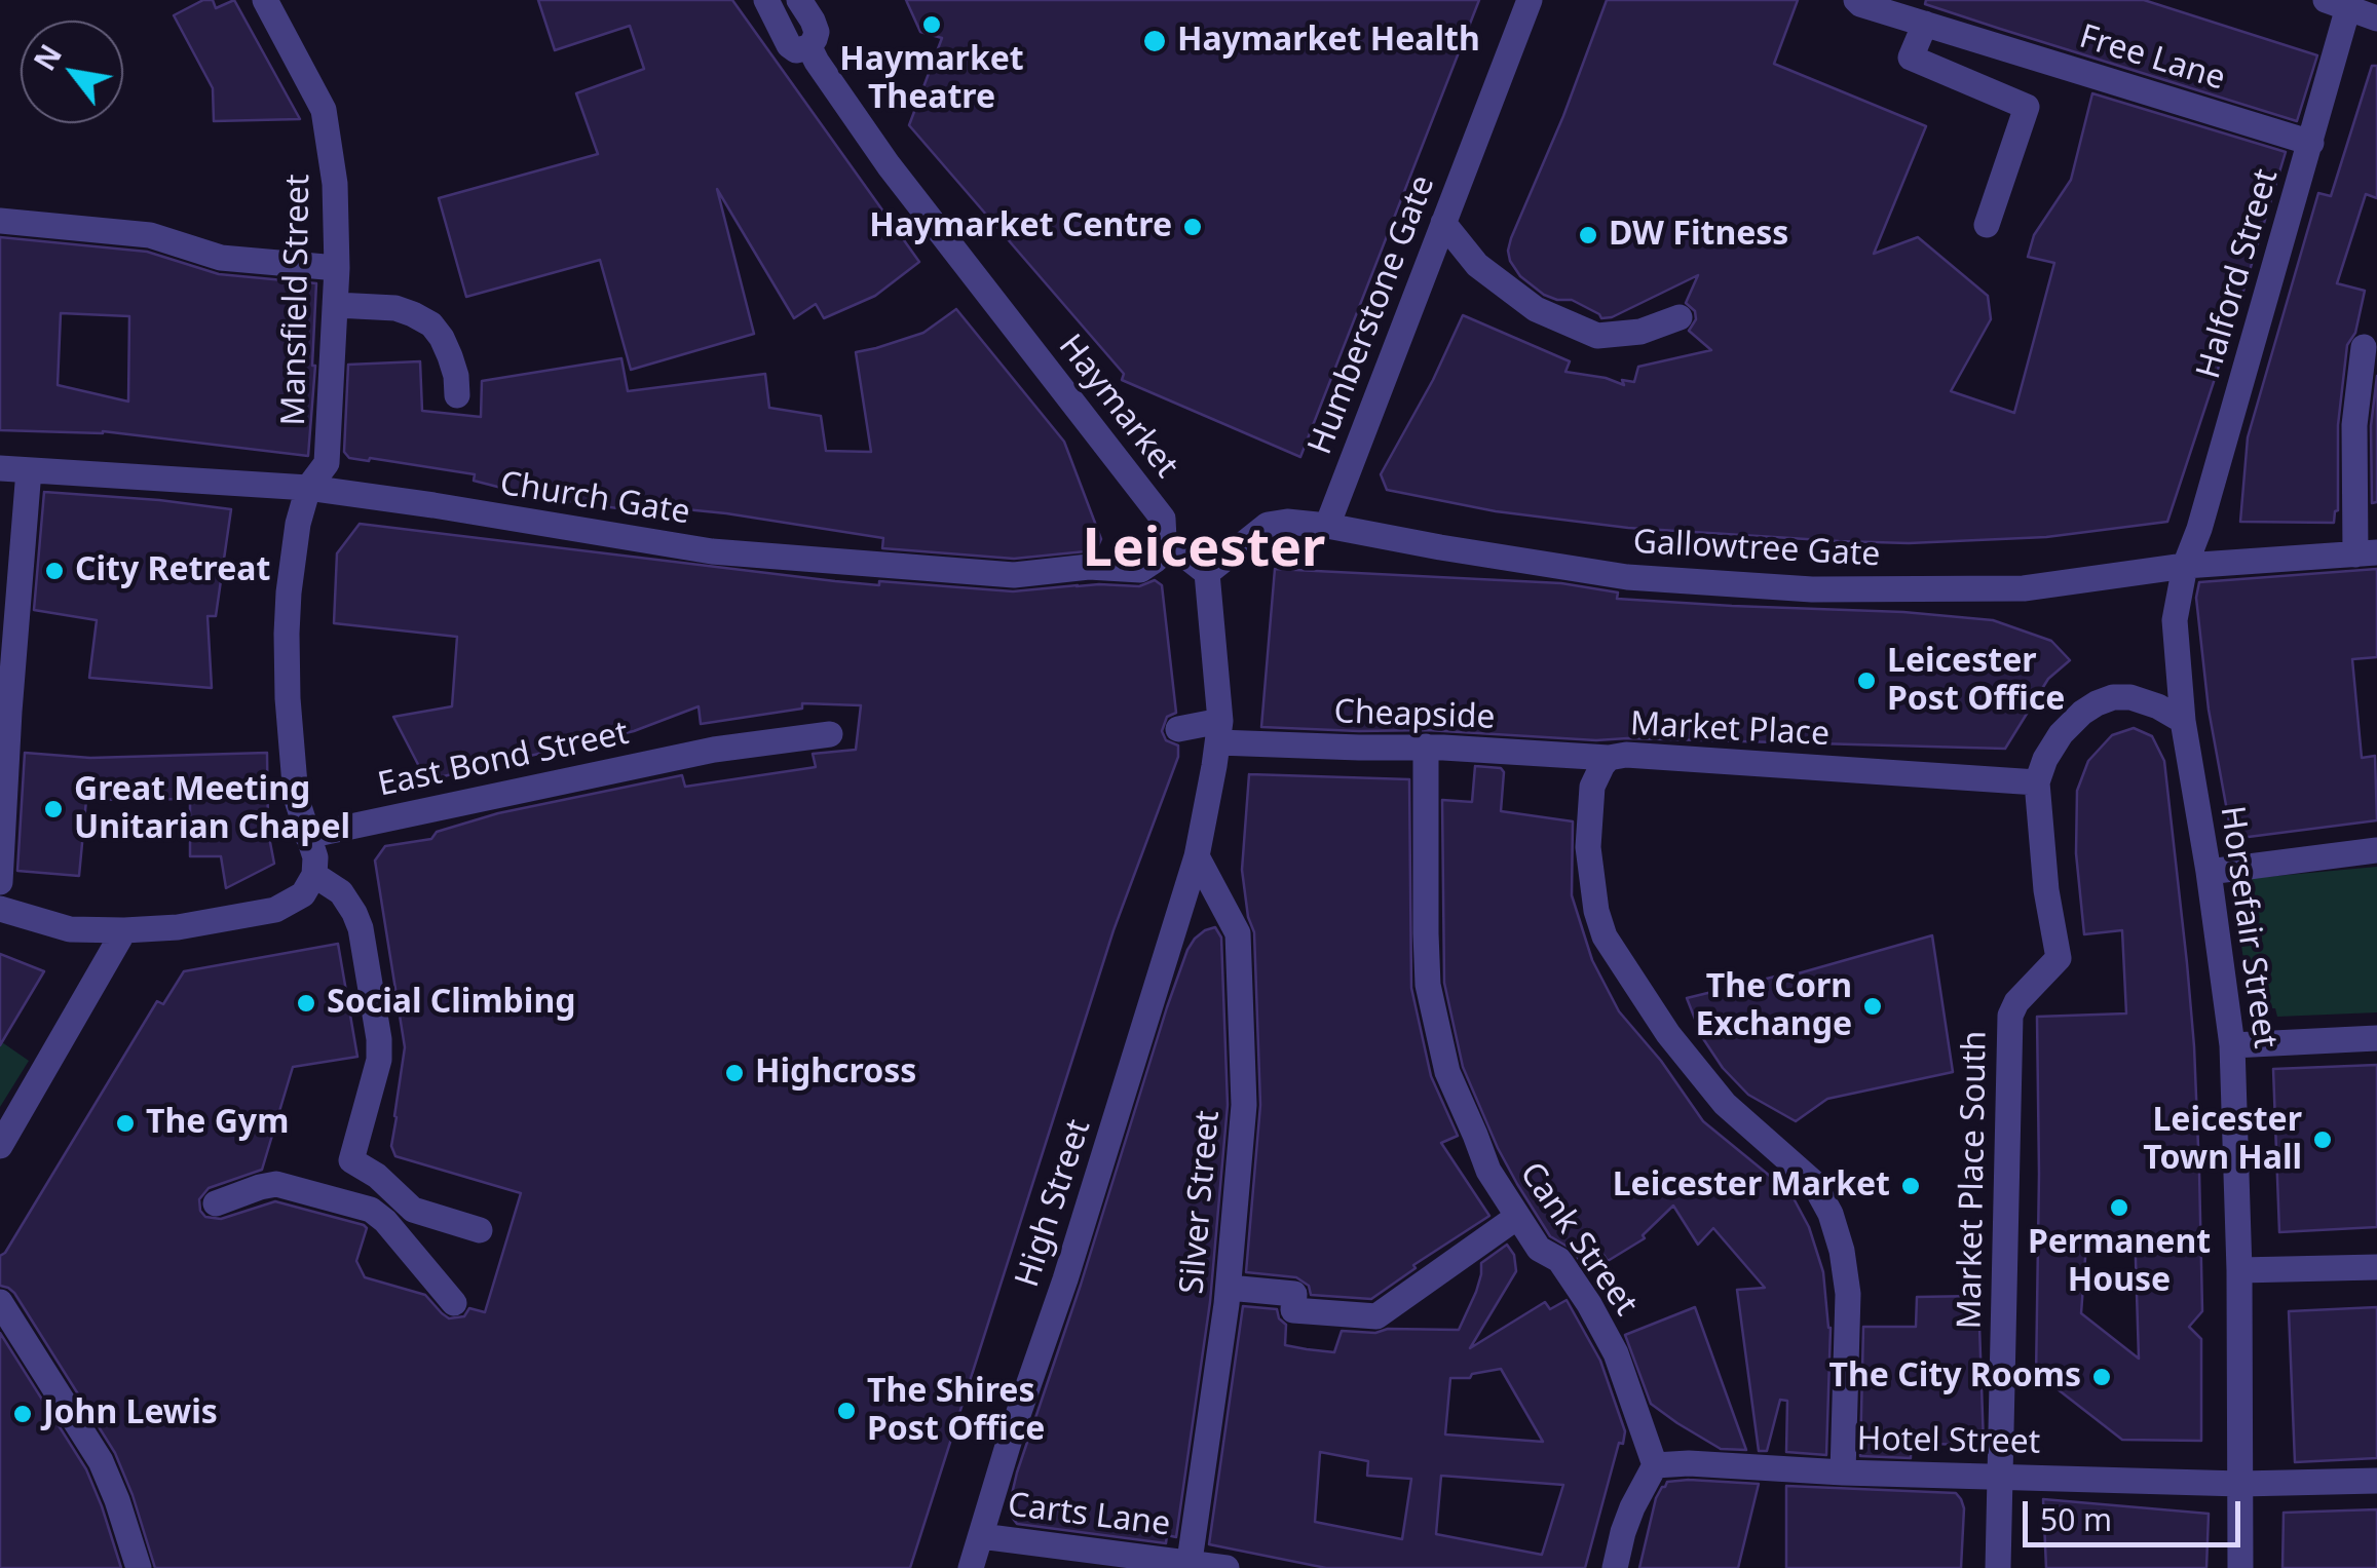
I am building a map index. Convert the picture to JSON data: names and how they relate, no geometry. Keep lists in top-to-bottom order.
{
  "streets": {
    "street": [
      "Free Lane",
      "Halford Street",
      "Mansfield Street",
      "Humberstone Gate",
      "Haymarket",
      "Church Gate",
      "Gallowtree Gate",
      "Cheapside",
      "Market Place",
      "East Bond Street",
      "Horsefair Street",
      "Market Place South",
      "Silver Street",
      "High Street",
      "Cank Street",
      "Hotel Street",
      "Carts Lane"
    ]
  },
  "crossings": [
    ["Free Lane", "Halford Street"],
    ["Halford Street", "Gallowtree Gate"],
    ["Halford Street", "Horsefair Street"],
    ["Mansfield Street", "Church Gate"],
    ["Mansfield Street", "East Bond Street"],
    ["Humberstone Gate", "Gallowtree Gate"],
    ["Haymarket", "Church Gate"],
    ["Gallowtree Gate", "Horsefair Street"],
    ["Cheapside", "Market Place"],
    ["Cheapside", "High Street"],
    ["Cheapside", "Cank Street"],
    ["Market Place", "Market Place South"],
    ["Market Place", "Hotel Street"],
    ["Horsefair Street", "Hotel Street"],
    ["Market Place South", "Hotel Street"],
    ["Silver Street", "High Street"],
    ["Silver Street", "Carts Lane"],
    ["High Street", "Carts Lane"],
    ["Cank Street", "Hotel Street"]
  ],
  "districts": ["Leicester"],
  "places": [
    "Haymarket Theatre",
    "Haymarket Health",
    "Haymarket Centre",
    "DW Fitness",
    "City Retreat",
    "Leicester Post Office",
    "Great Meeting Unitarian Chapel",
    "Social Climbing",
    "The Corn Exchange",
    "Highcross",
    "The Gym",
    "Leicester Town Hall",
    "Leicester Market",
    "Permanent House",
    "The City Rooms",
    "The Shires Post Office",
    "John Lewis"
  ],
  "scale_bar": "50 m",
  "north": "top left"
}
